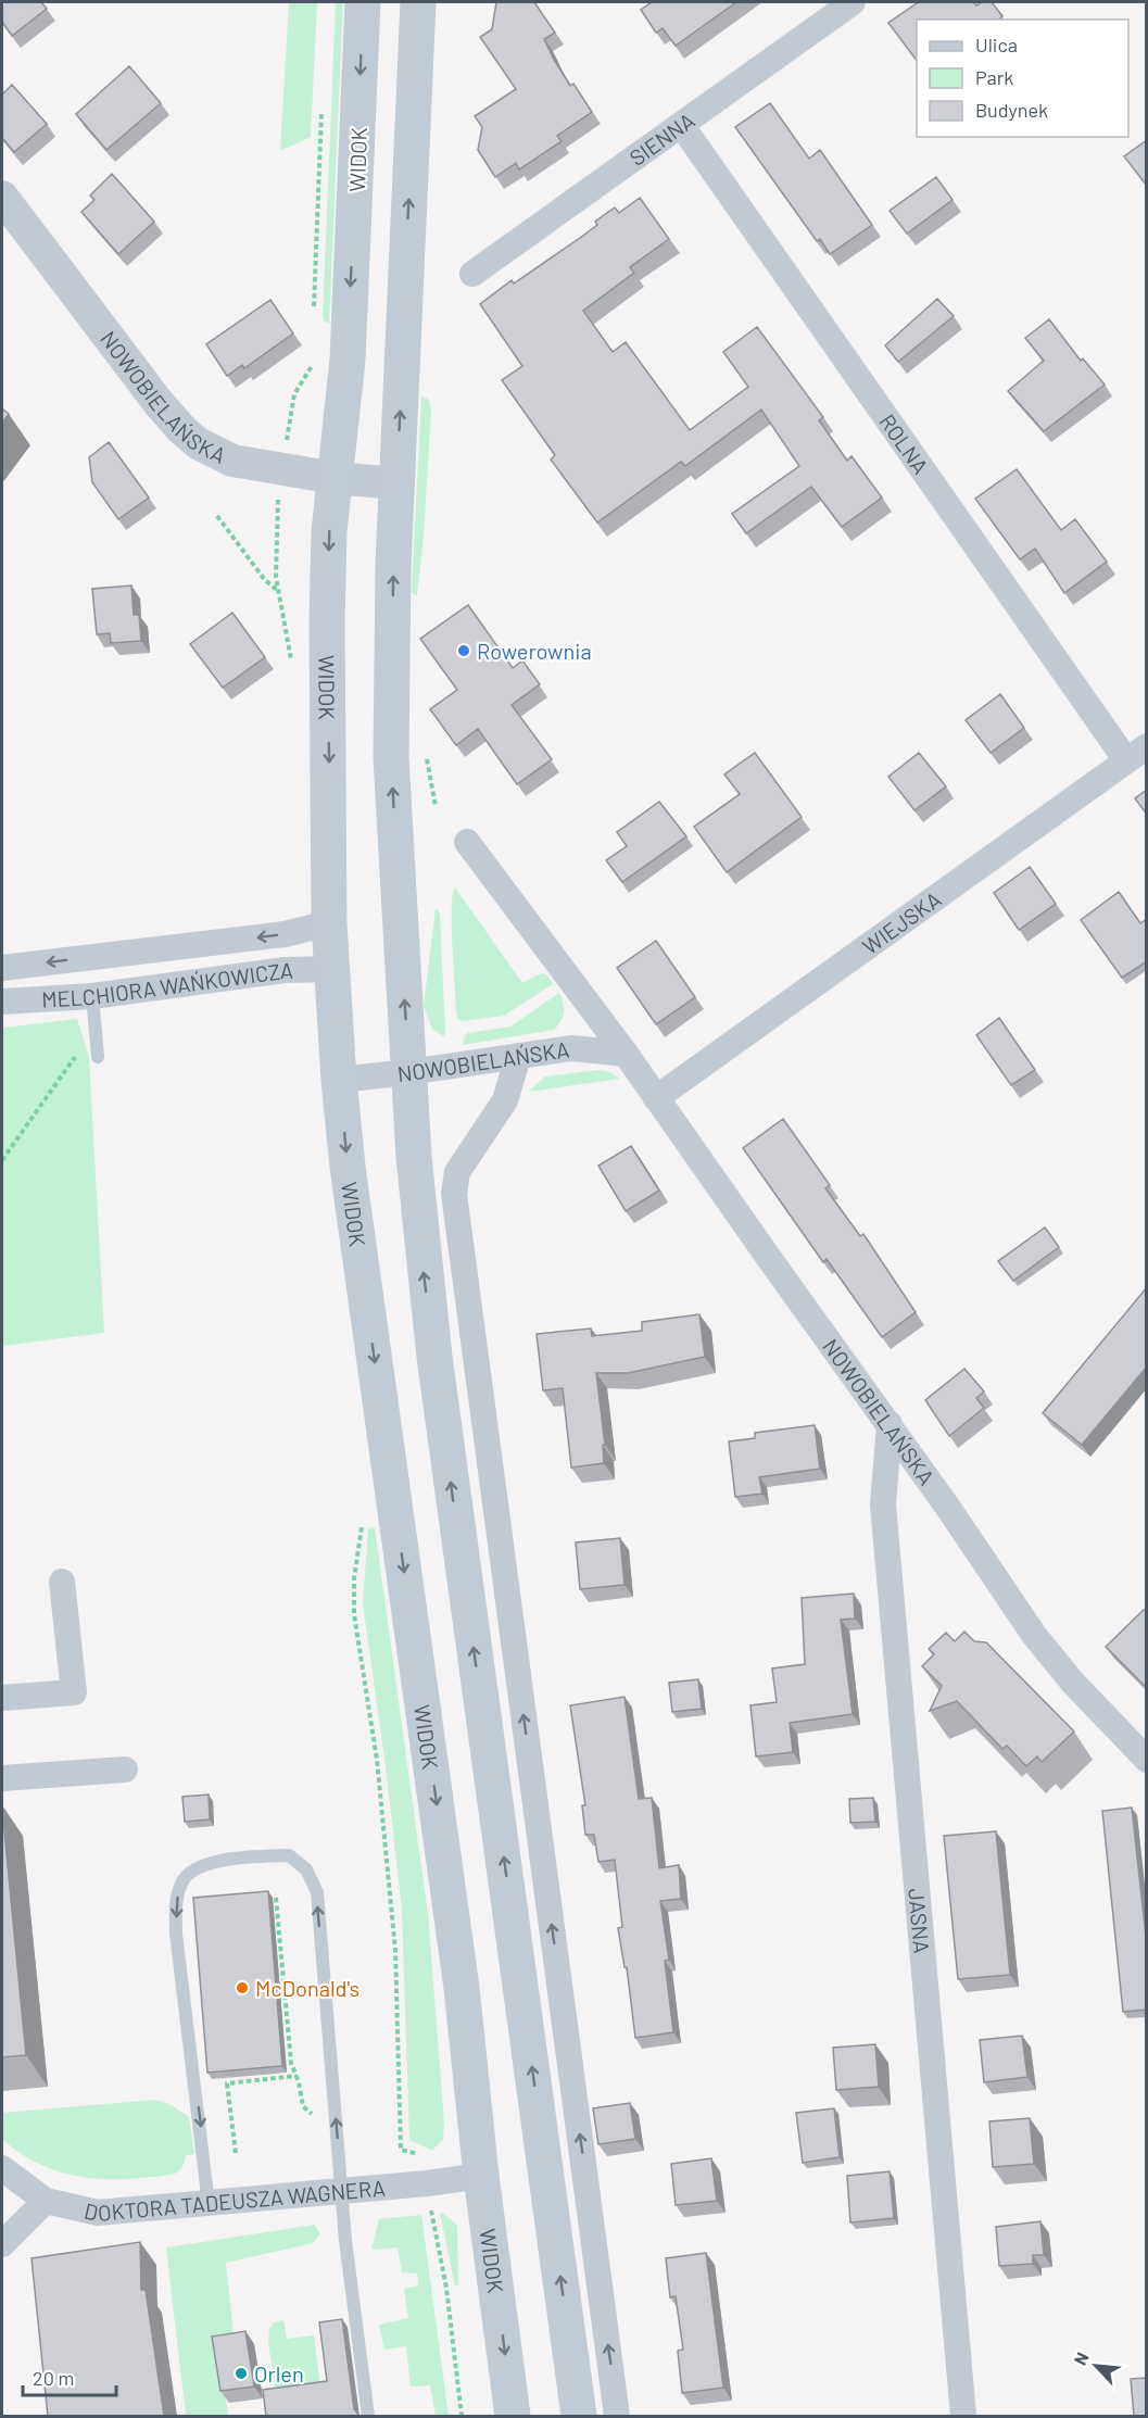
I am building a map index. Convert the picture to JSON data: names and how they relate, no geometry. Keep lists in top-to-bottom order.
{
  "streets": {
    "main road": ["WIDOK"],
    "street": [
      "SIENNA",
      "NOWOBIELAŃSKA",
      "ROLNA",
      "WIEJSKA",
      "MELCHIORA WAŃKOWICZA",
      "JASNA",
      "DOKTORA TADEUSZA WAGNERA"
    ]
  },
  "crossings": [
    ["SIENNA", "ROLNA"],
    ["WIDOK", "NOWOBIELAŃSKA"],
    ["WIDOK", "MELCHIORA WAŃKOWICZA"],
    ["WIDOK", "DOKTORA TADEUSZA WAGNERA"],
    ["NOWOBIELAŃSKA", "WIEJSKA"],
    ["NOWOBIELAŃSKA", "JASNA"],
    ["ROLNA", "WIEJSKA"]
  ],
  "places": ["Rowerownia", "McDonald's", "Orlen"],
  "legend": ["Ulica", "Park", "Budynek"],
  "scale_bar": "20 m",
  "north": "top left"
}
